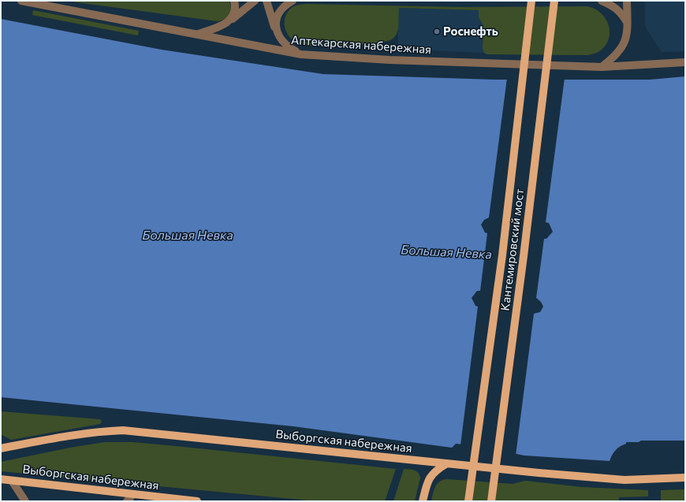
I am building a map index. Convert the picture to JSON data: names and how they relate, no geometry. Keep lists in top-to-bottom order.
{
  "streets": {
    "main road": ["Кантемировский мост", "Выборгская набережная"],
    "street": ["Аптекарская набережная"]
  },
  "water": ["Большая Невка"],
  "places": ["Роснефть"]
}
